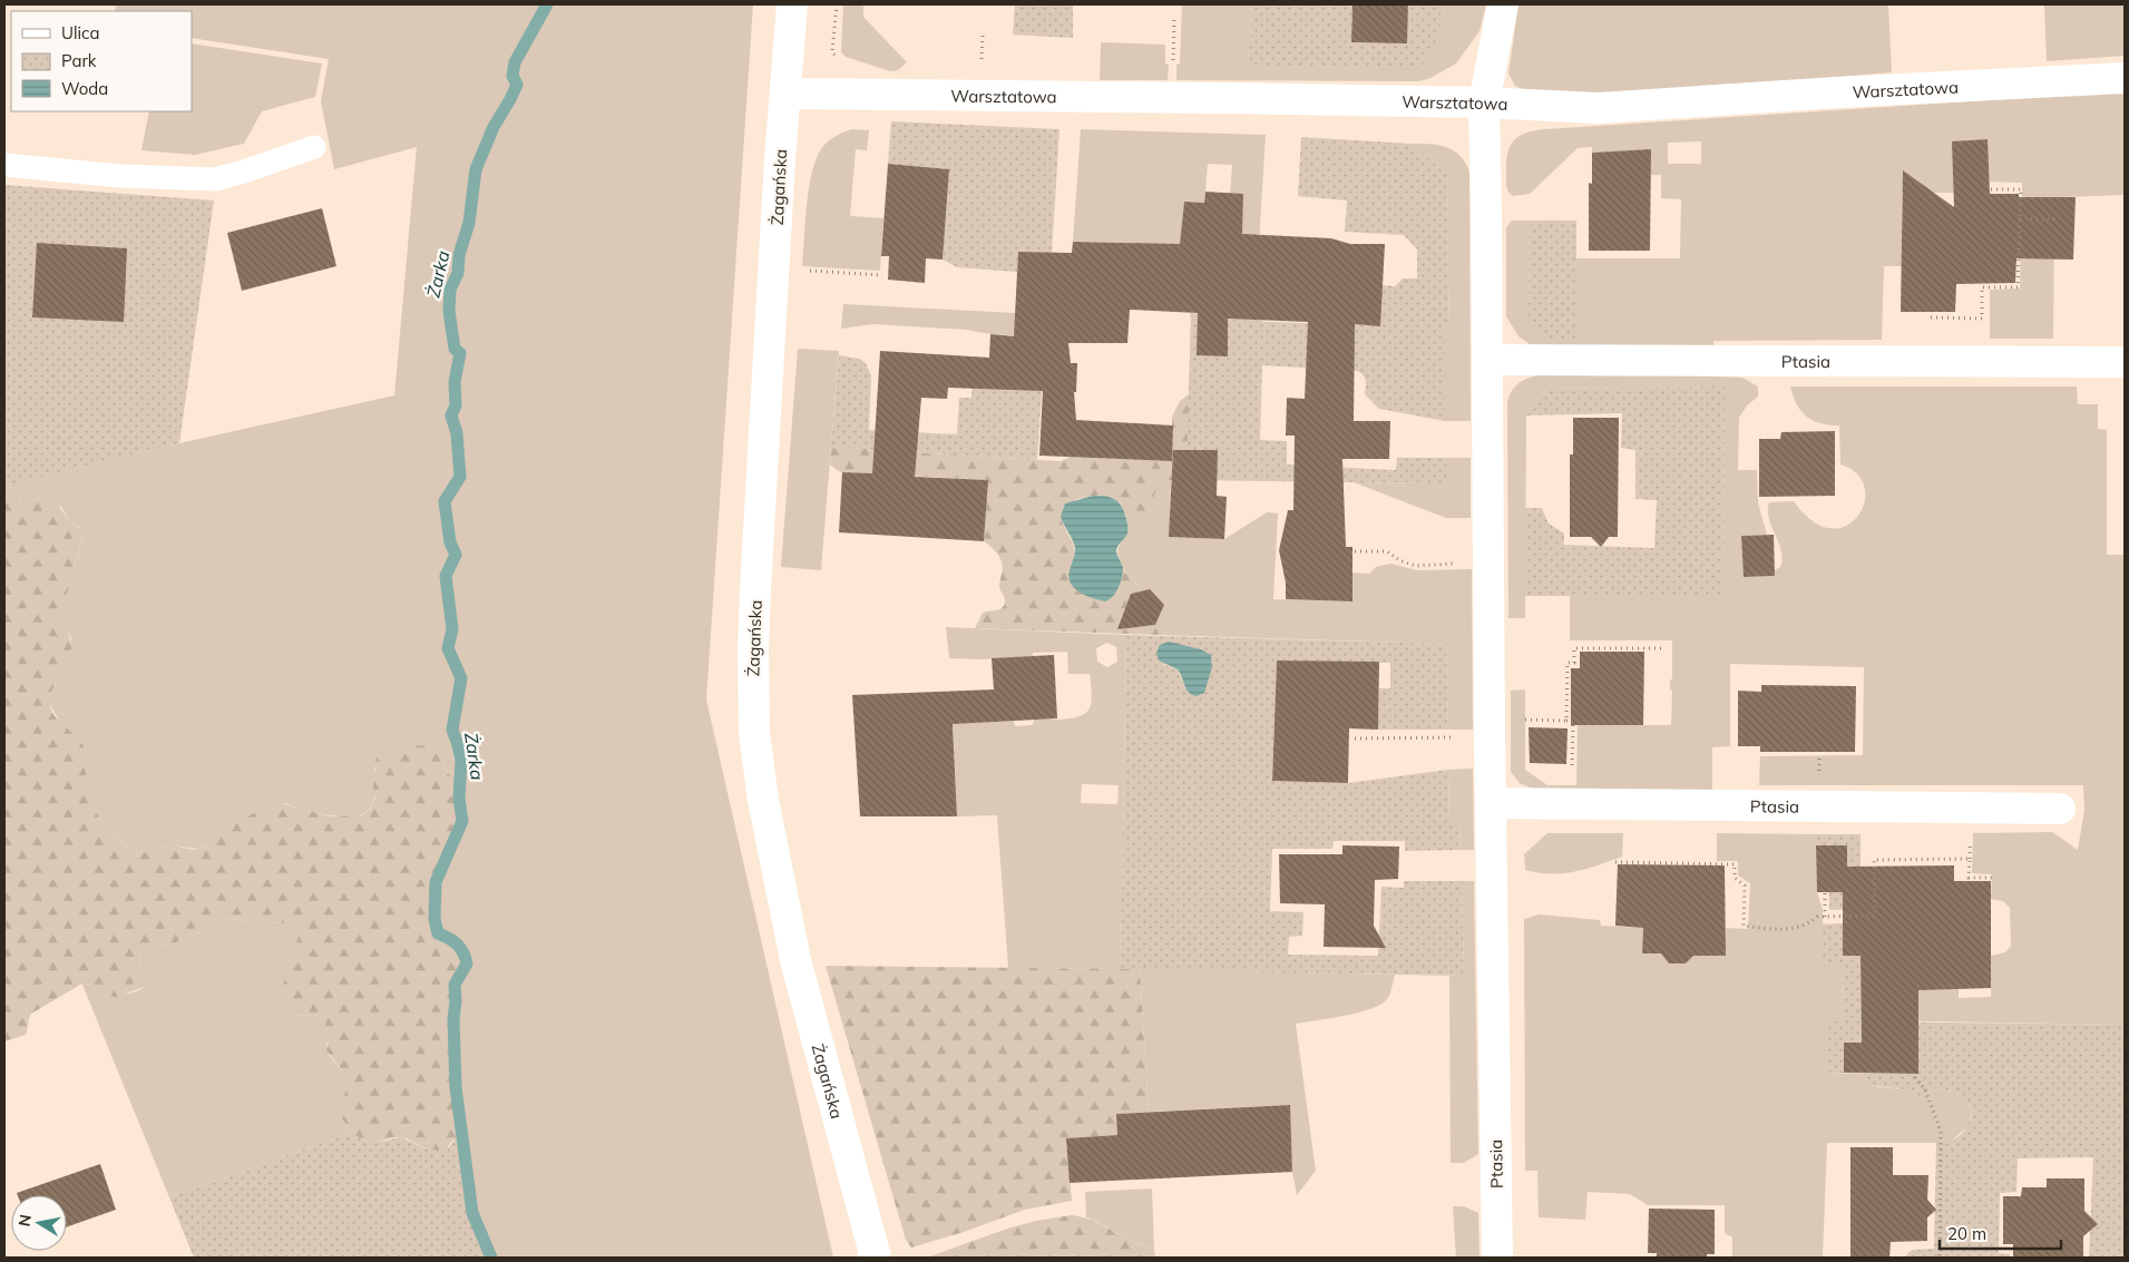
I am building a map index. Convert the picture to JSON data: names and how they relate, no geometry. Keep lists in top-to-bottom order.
{
  "streets": {
    "street": ["Warsztatowa", "Żagańska", "Ptasia"]
  },
  "crossings": [
    ["Warsztatowa", "Żagańska"],
    ["Warsztatowa", "Ptasia"]
  ],
  "water": ["Żarka"],
  "legend": ["Ulica", "Park", "Woda"],
  "scale_bar": "20 m",
  "north": "left"
}
